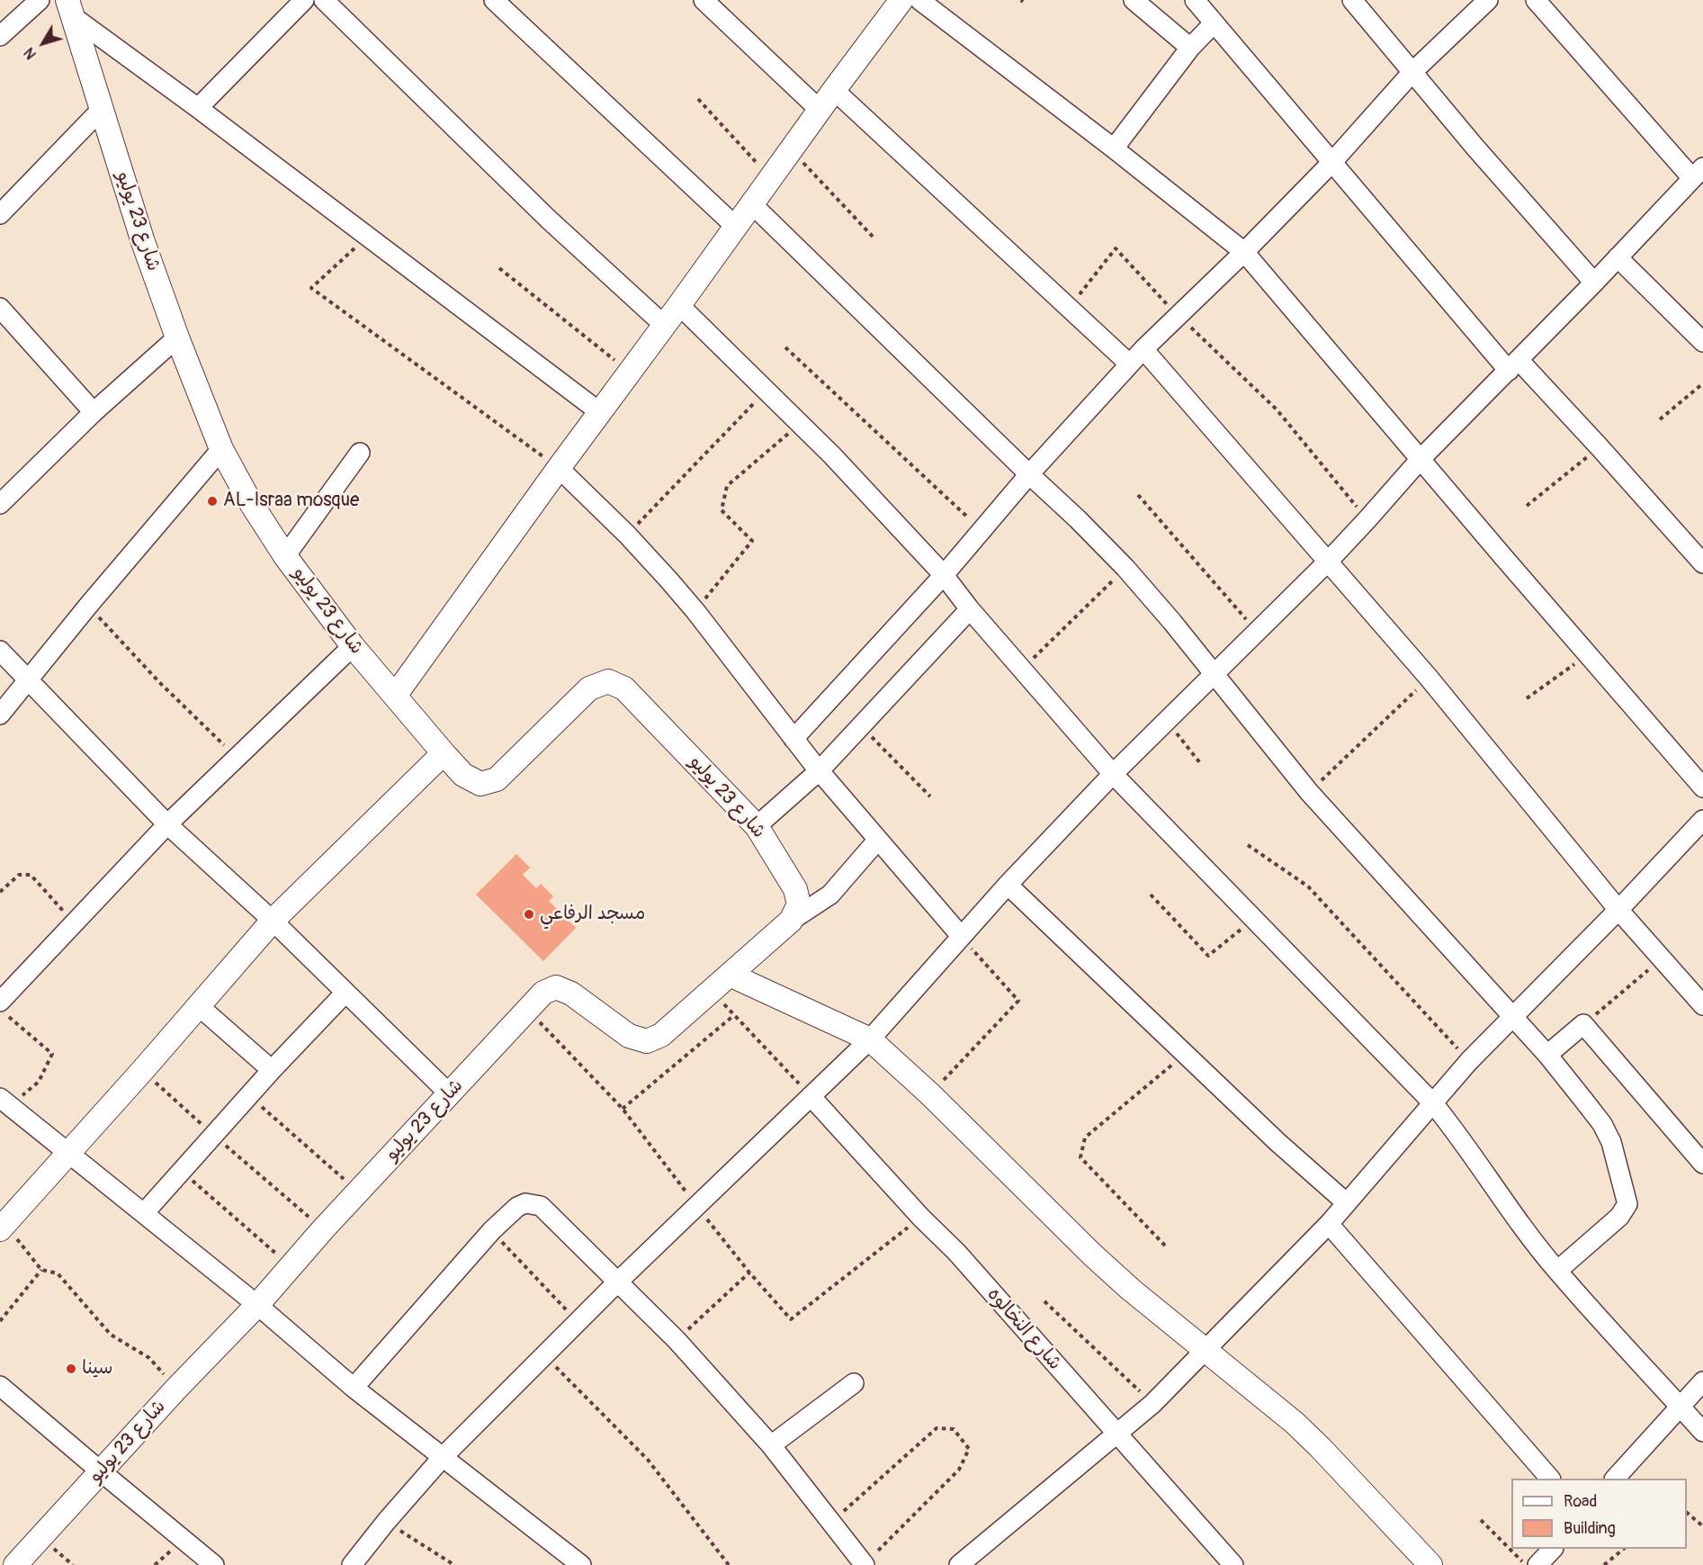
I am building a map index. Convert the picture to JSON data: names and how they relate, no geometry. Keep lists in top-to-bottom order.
{
  "streets": {
    "street": ["شارع 23 يوليو", "شارع النخالوه"]
  },
  "places": ["AL-Israa mosque", "مسجد الرفاعي", "سينا"],
  "legend": ["Road", "Building"],
  "north": "bottom left"
}
